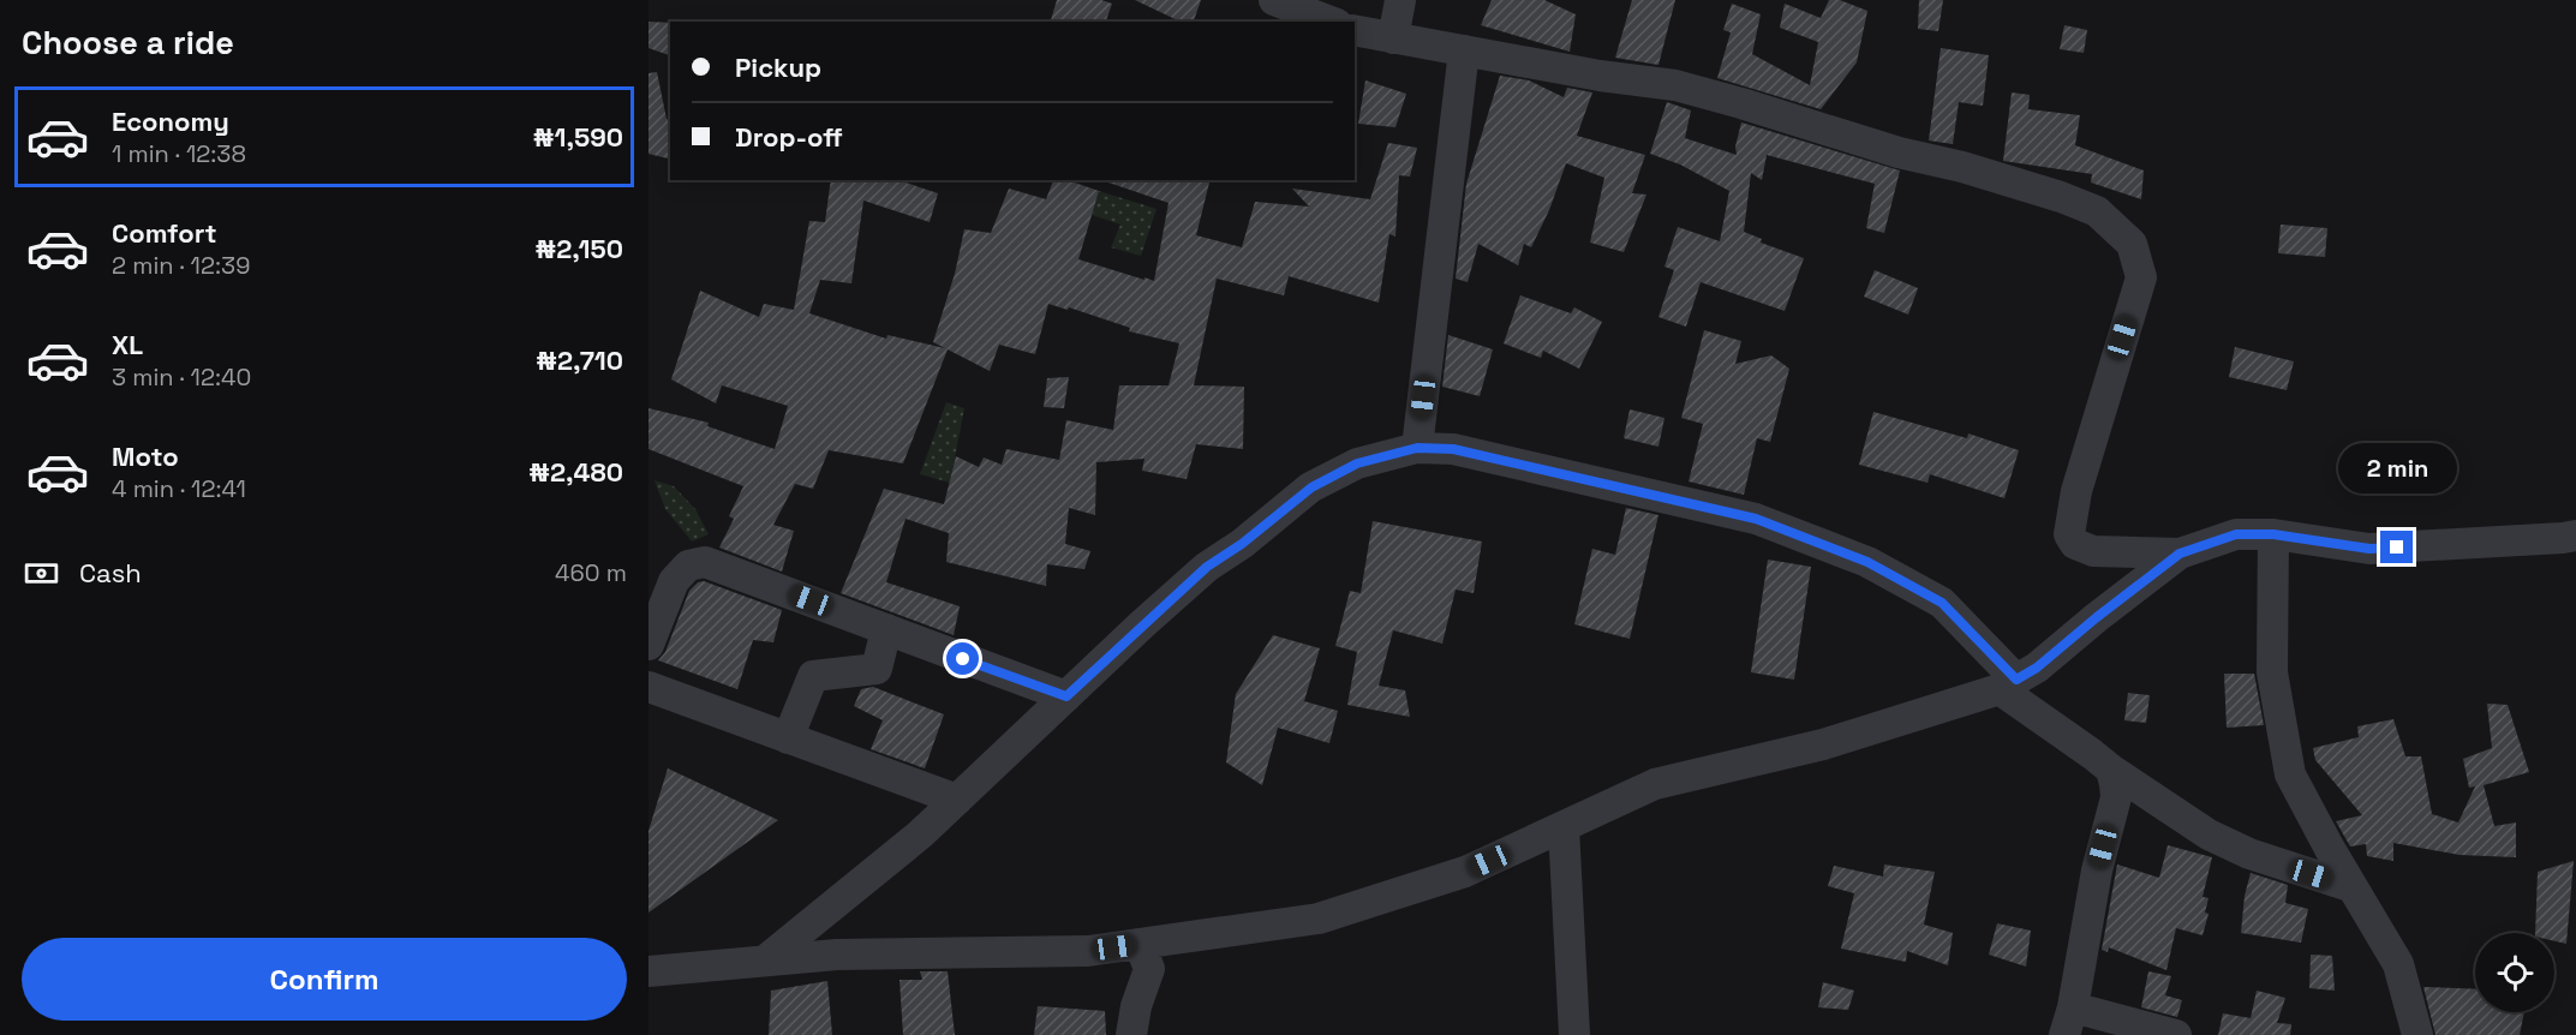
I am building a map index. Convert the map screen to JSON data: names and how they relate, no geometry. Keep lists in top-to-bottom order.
{
  "page": {
    "heading": "Choose a ride",
    "banner": ["Pickup", "Drop-off"],
    "list": [
      {
        "name": "Economy",
        "note": "1 min · 12:38",
        "value": "₦1,590"
      },
      {
        "name": "Comfort",
        "note": "2 min · 12:39",
        "value": "₦2,150"
      },
      {
        "name": "XL",
        "note": "3 min · 12:40",
        "value": "₦2,710"
      },
      {
        "name": "Moto",
        "note": "4 min · 12:41",
        "value": "₦2,480"
      }
    ],
    "bubble": "2 min",
    "pay": ["Cash", "460 m"],
    "buttons": "Confirm"
  }
}
